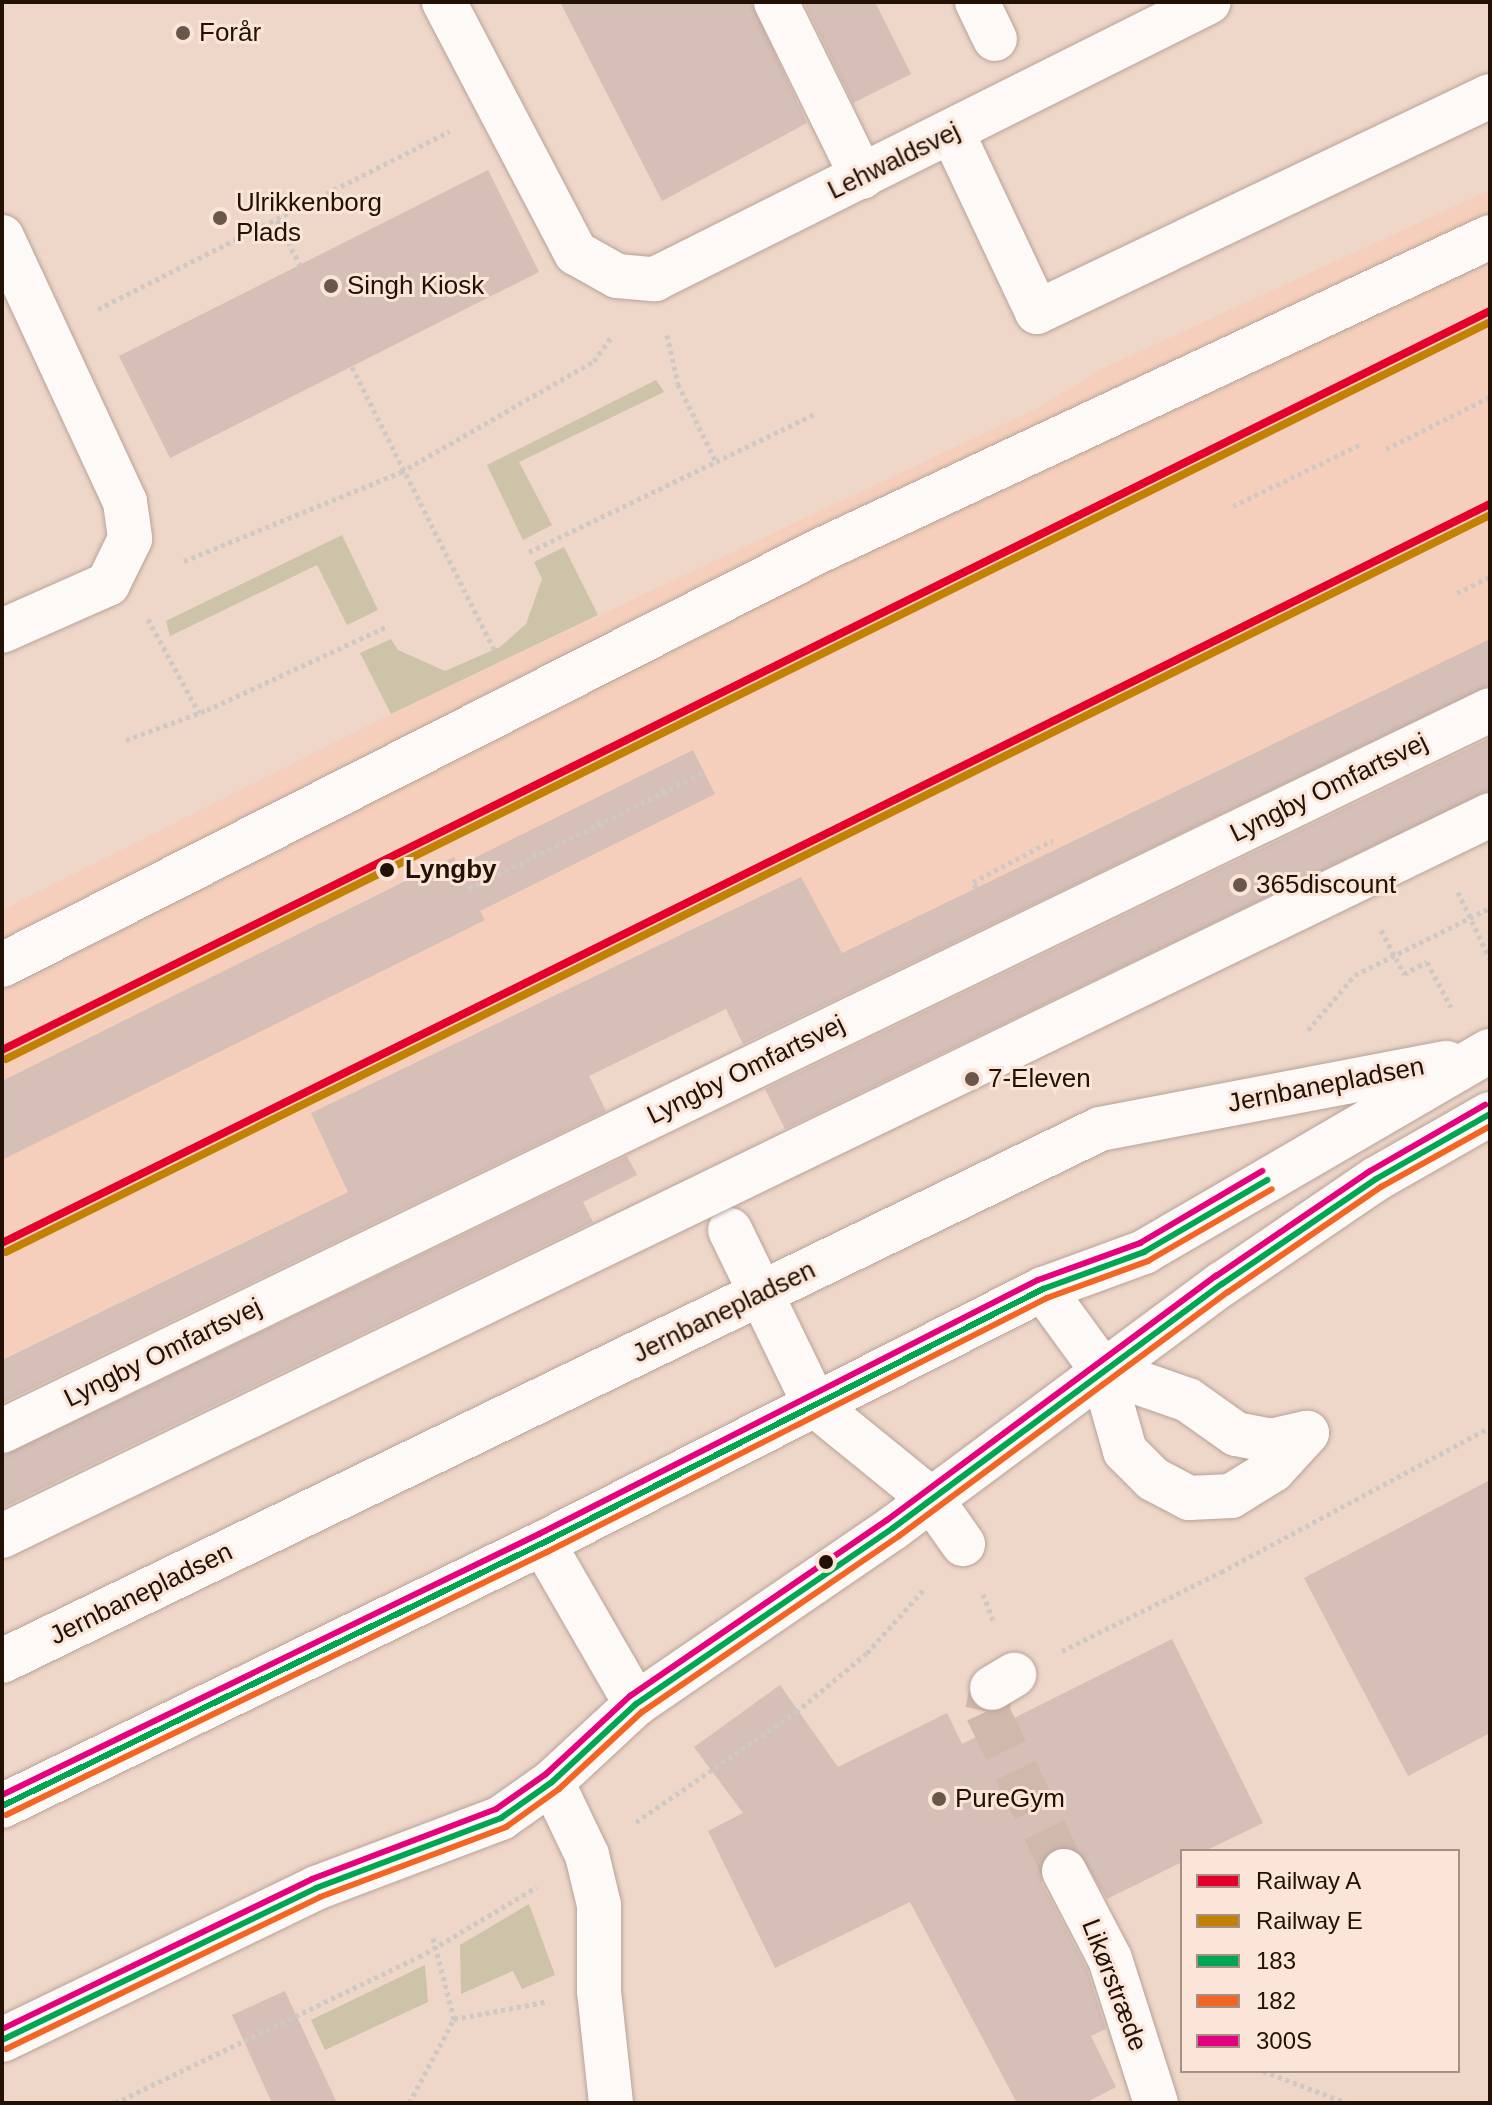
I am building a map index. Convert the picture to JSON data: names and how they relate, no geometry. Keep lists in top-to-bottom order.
{
  "streets": {
    "main road": [
      "Lehwaldsvej",
      "Lyngby Omfartsvej",
      "Jernbanepladsen",
      "Likørstræde"
    ]
  },
  "places": [
    "Forår",
    "Ulrikkenborg Plads",
    "Singh Kiosk",
    "Lyngby",
    "365discount",
    "7-Eleven",
    "PureGym"
  ],
  "lines": [
    "rail line A",
    "rail line E",
    "transit line 300S",
    "transit line 183",
    "transit line 182"
  ],
  "legend": [
    "Railway A",
    "Railway E",
    "183",
    "182",
    "300S"
  ]
}
